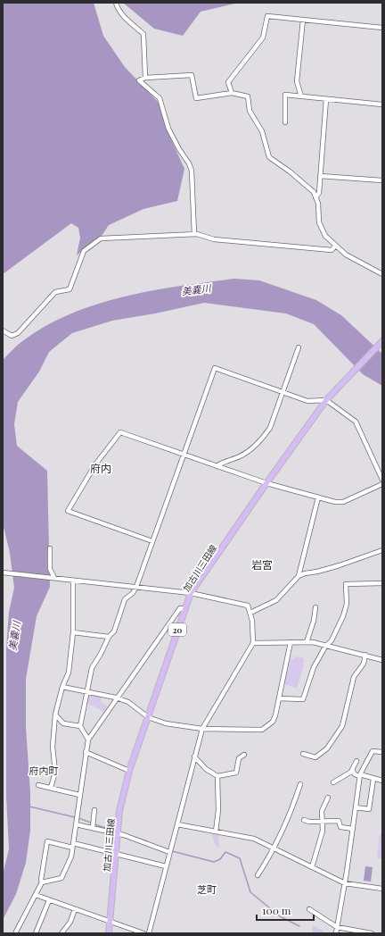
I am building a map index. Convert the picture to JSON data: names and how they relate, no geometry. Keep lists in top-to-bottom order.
{
  "streets": {
    "main road": ["加古川三田線", "20"]
  },
  "districts": [
    "府内",
    "岩宮",
    "府内町",
    "芝町"
  ],
  "water": ["美嚢川"],
  "scale_bar": "100 m"
}
